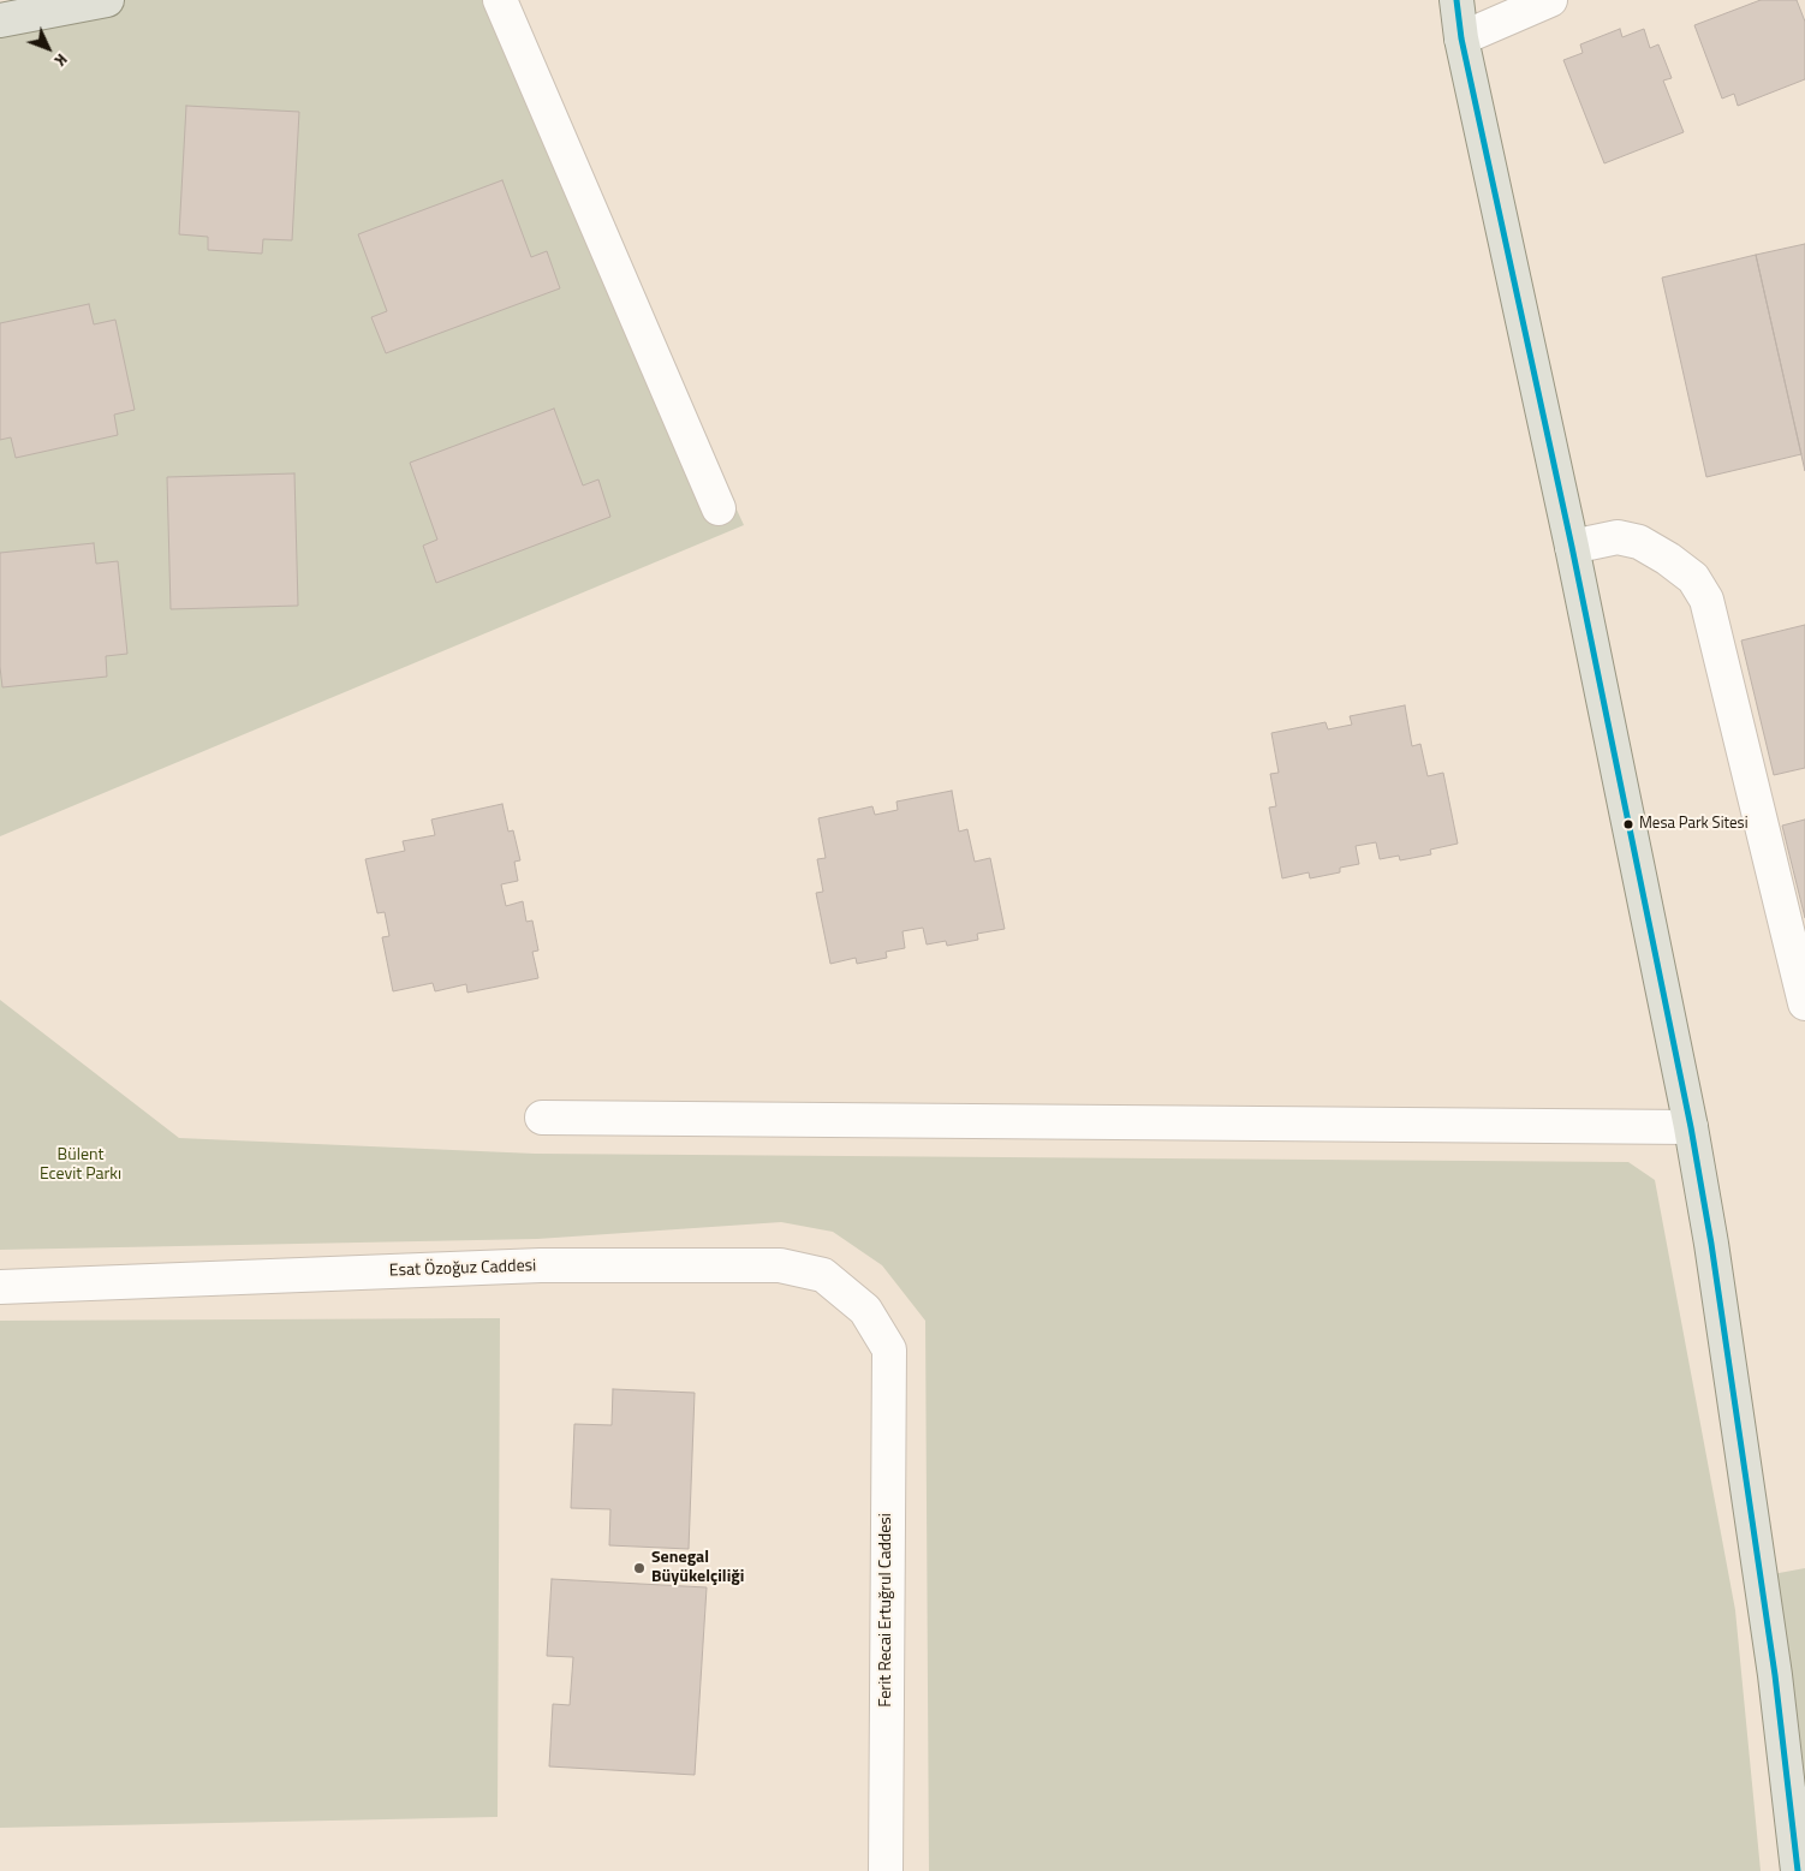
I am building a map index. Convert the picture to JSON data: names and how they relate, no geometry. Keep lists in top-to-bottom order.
{
  "streets": {
    "street": ["Esat Özoğuz Caddesi", "Ferit Recai Ertuğrul Caddesi"]
  },
  "crossings": [
    ["Esat Özoğuz Caddesi", "Ferit Recai Ertuğrul Caddesi"]
  ],
  "parks": ["Bülent Ecevit Parkı"],
  "places": ["Mesa Park Sitesi", "Senegal Büyükelçiliği"],
  "north": "bottom right"
}
